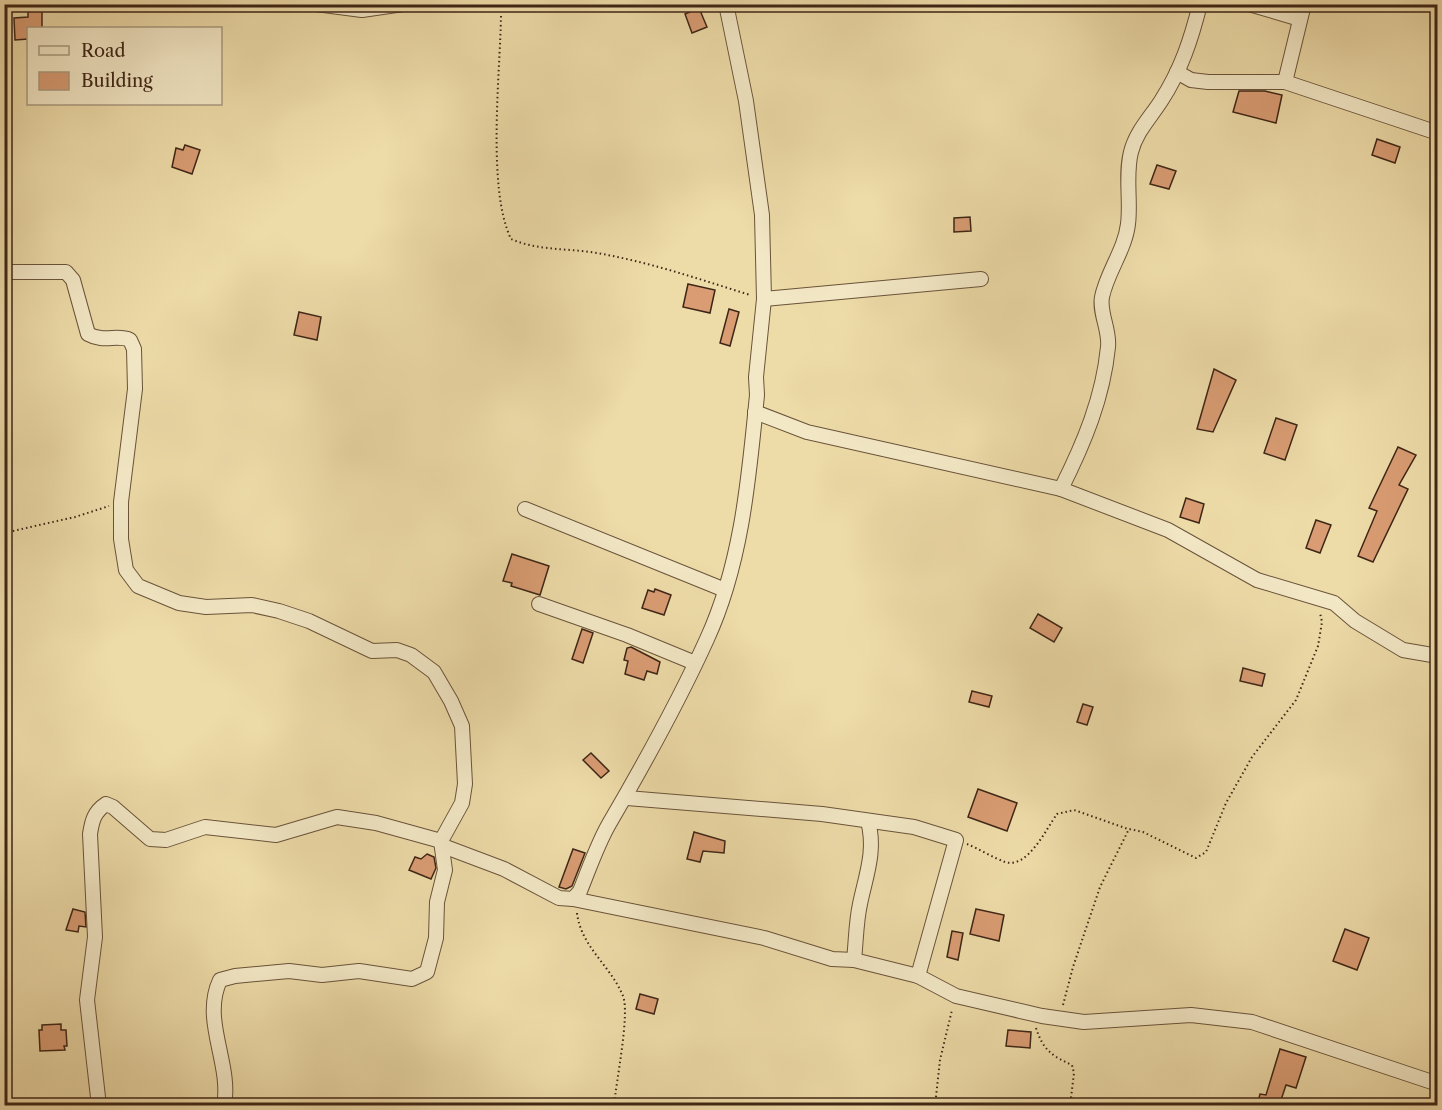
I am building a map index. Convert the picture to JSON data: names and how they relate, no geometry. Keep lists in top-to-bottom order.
{
  "legend": ["Road", "Building"]
}
